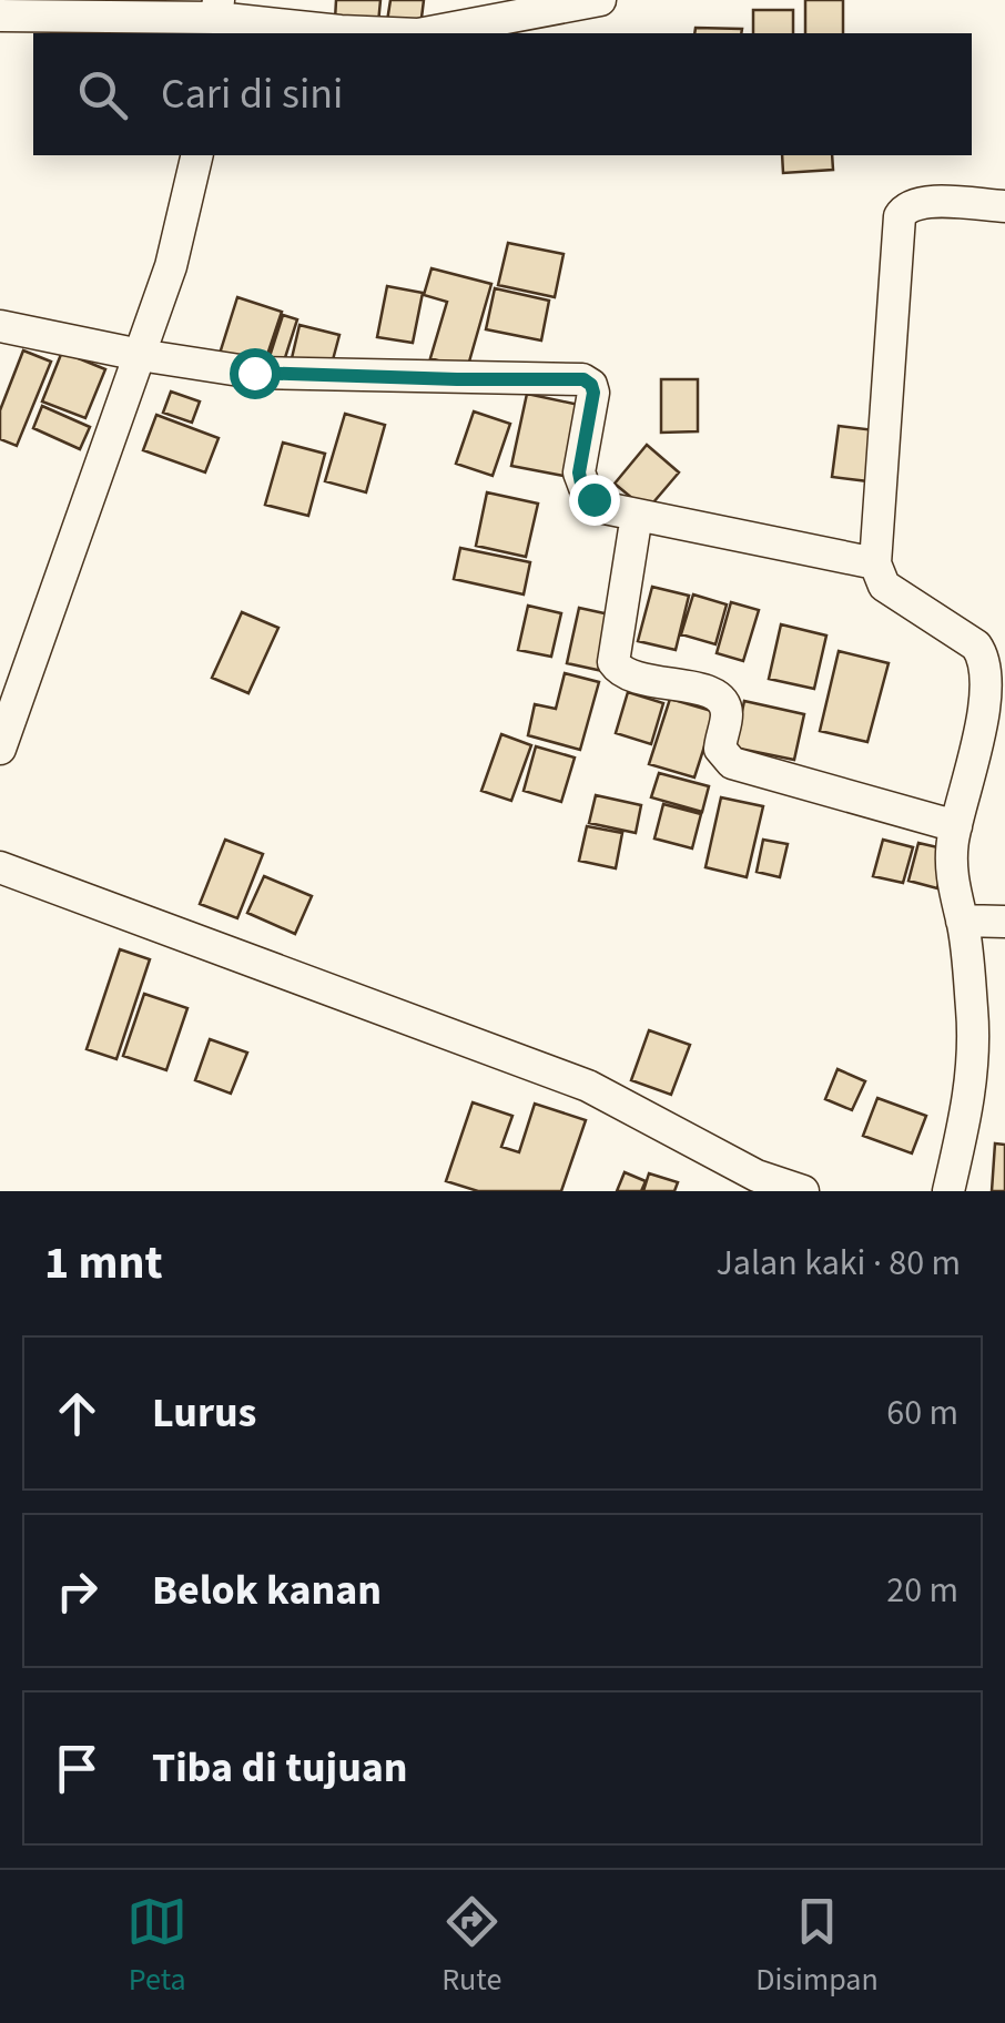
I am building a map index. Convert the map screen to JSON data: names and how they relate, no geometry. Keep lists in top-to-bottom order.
{
  "page": {
    "search": "Cari di sini",
    "heading": ["1 mnt", "Jalan kaki · 80 m"],
    "list": [
      ["Lurus", "60 m"],
      ["Belok kanan", "20 m"],
      "Tiba di tujuan"
    ],
    "nav": ["Peta", "Rute", "Disimpan"]
  }
}
